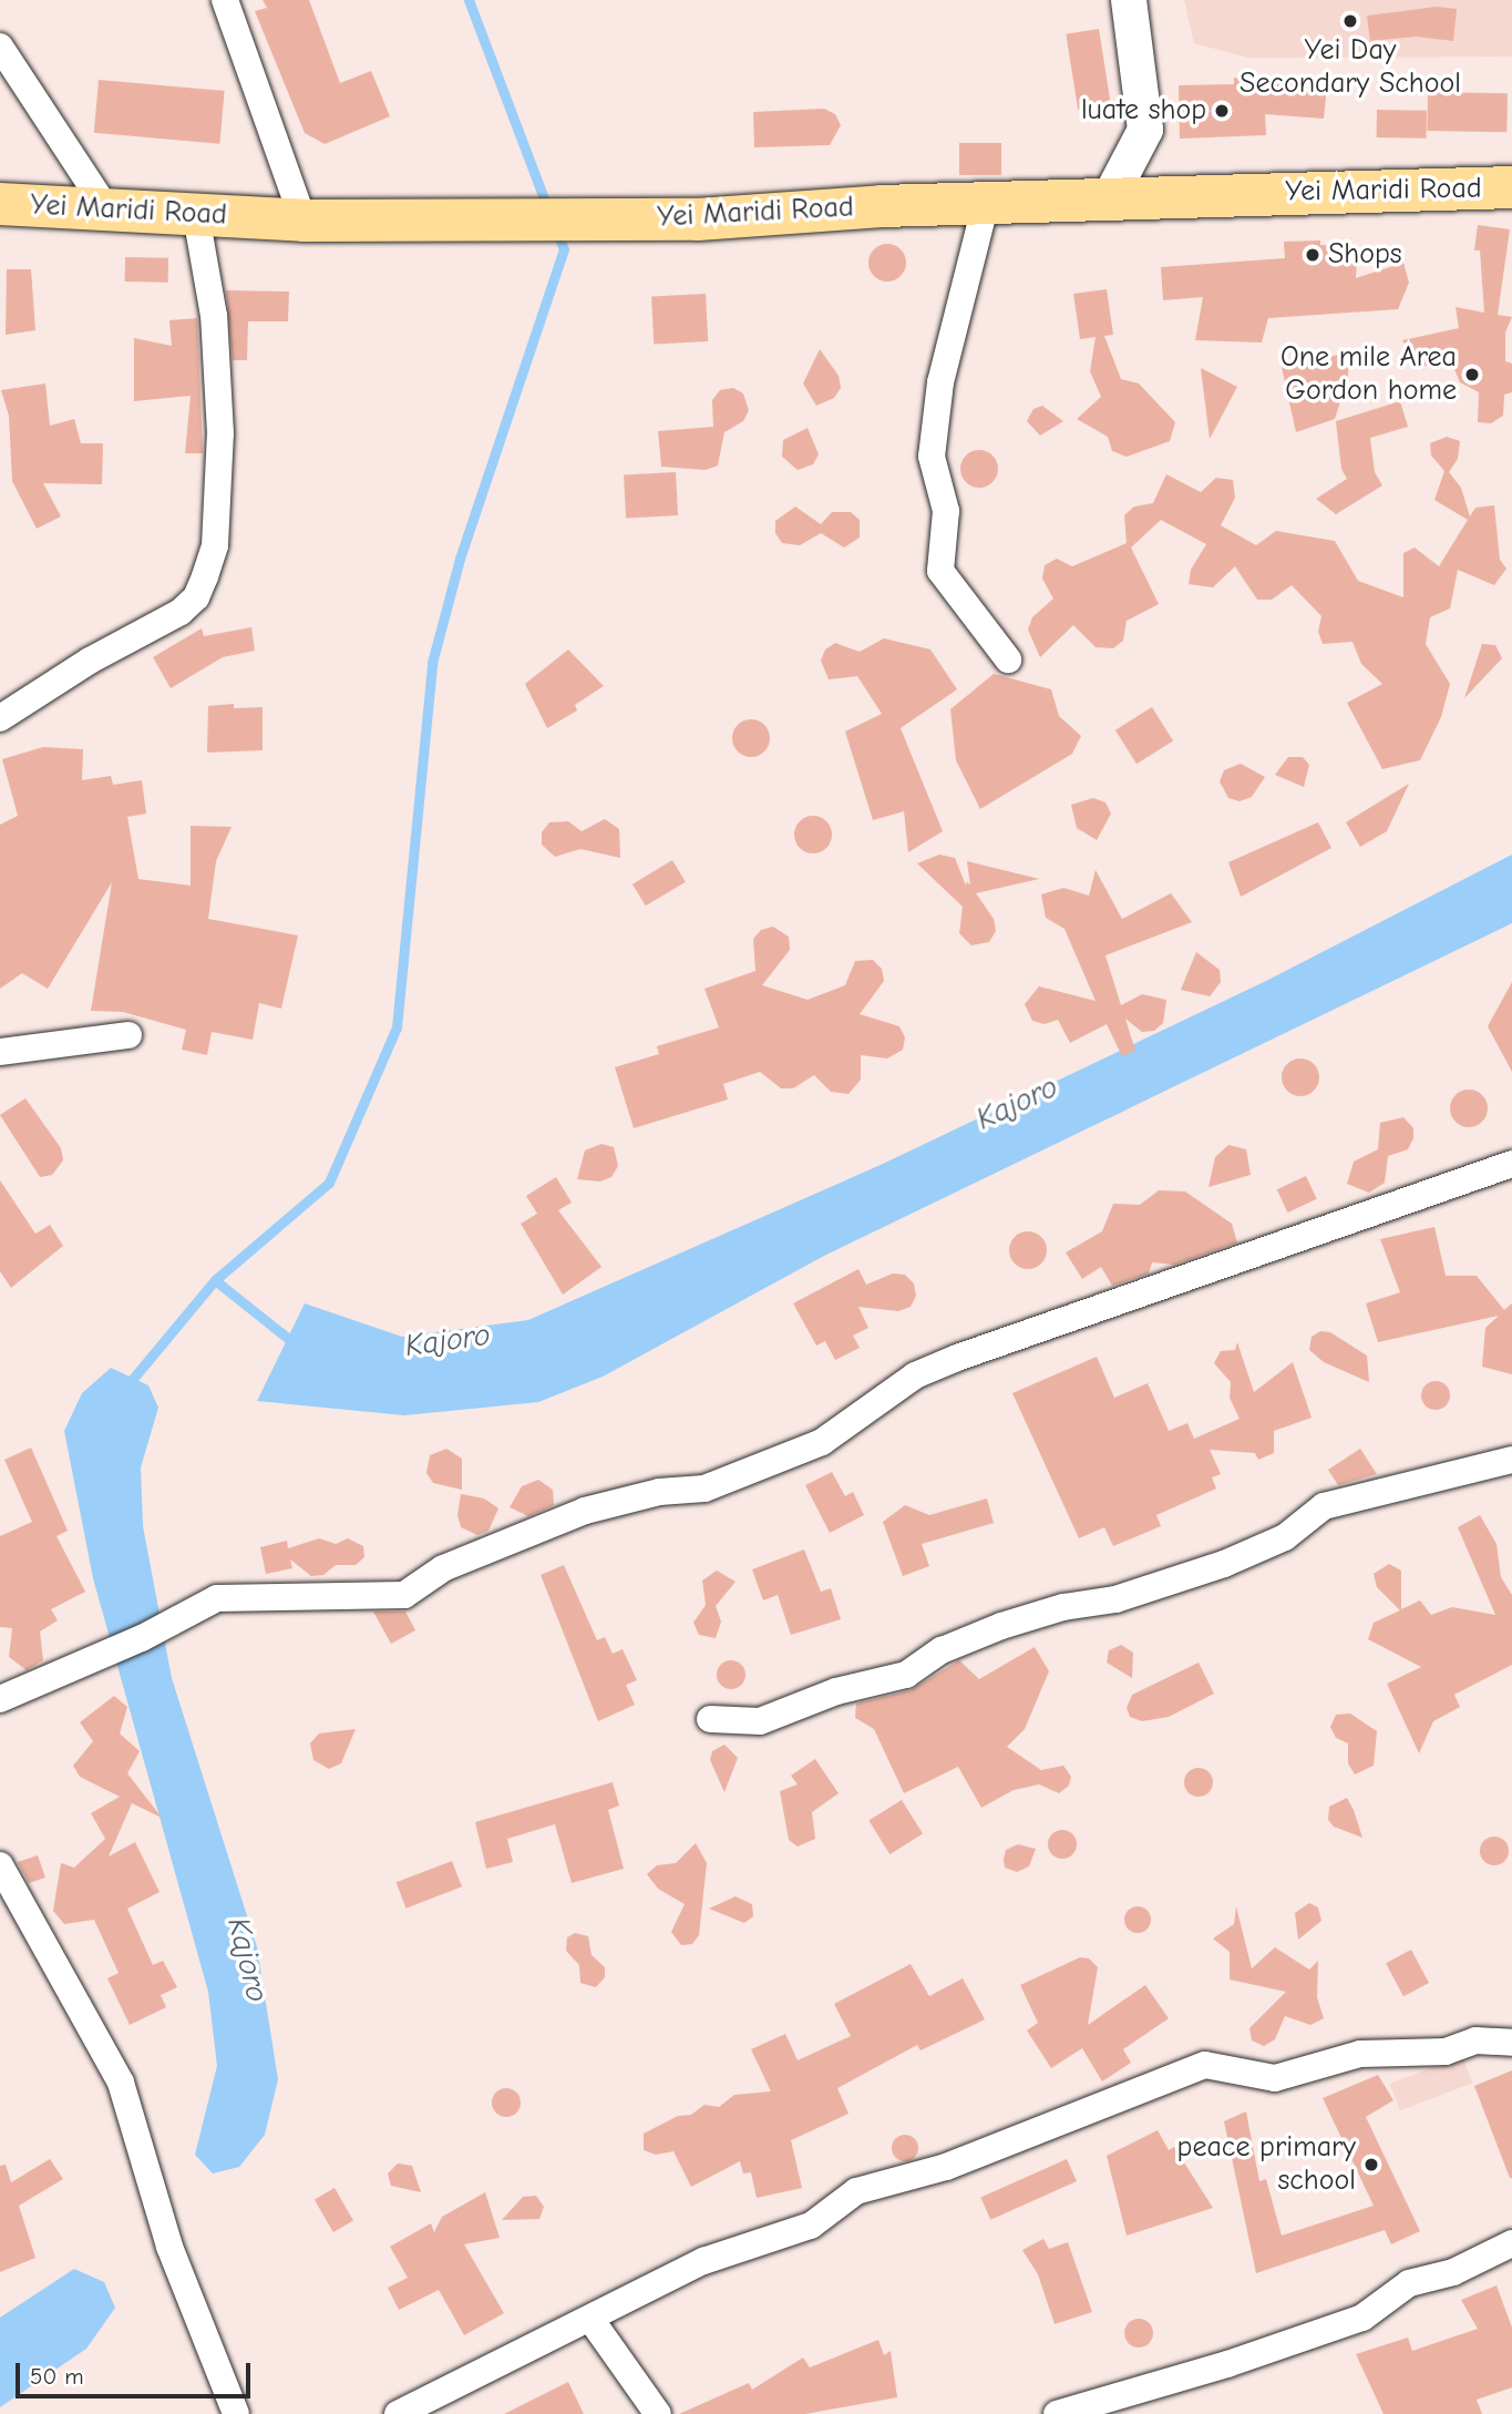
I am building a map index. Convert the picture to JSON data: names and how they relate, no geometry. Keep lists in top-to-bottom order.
{
  "streets": {
    "main road": ["Yei Maridi Road"]
  },
  "water": ["Kajoro"],
  "places": [
    "Yei Day Secondary School",
    "luate shop",
    "Shops",
    "One mile Area Gordon home",
    "peace primary school"
  ],
  "scale_bar": "50 m"
}
